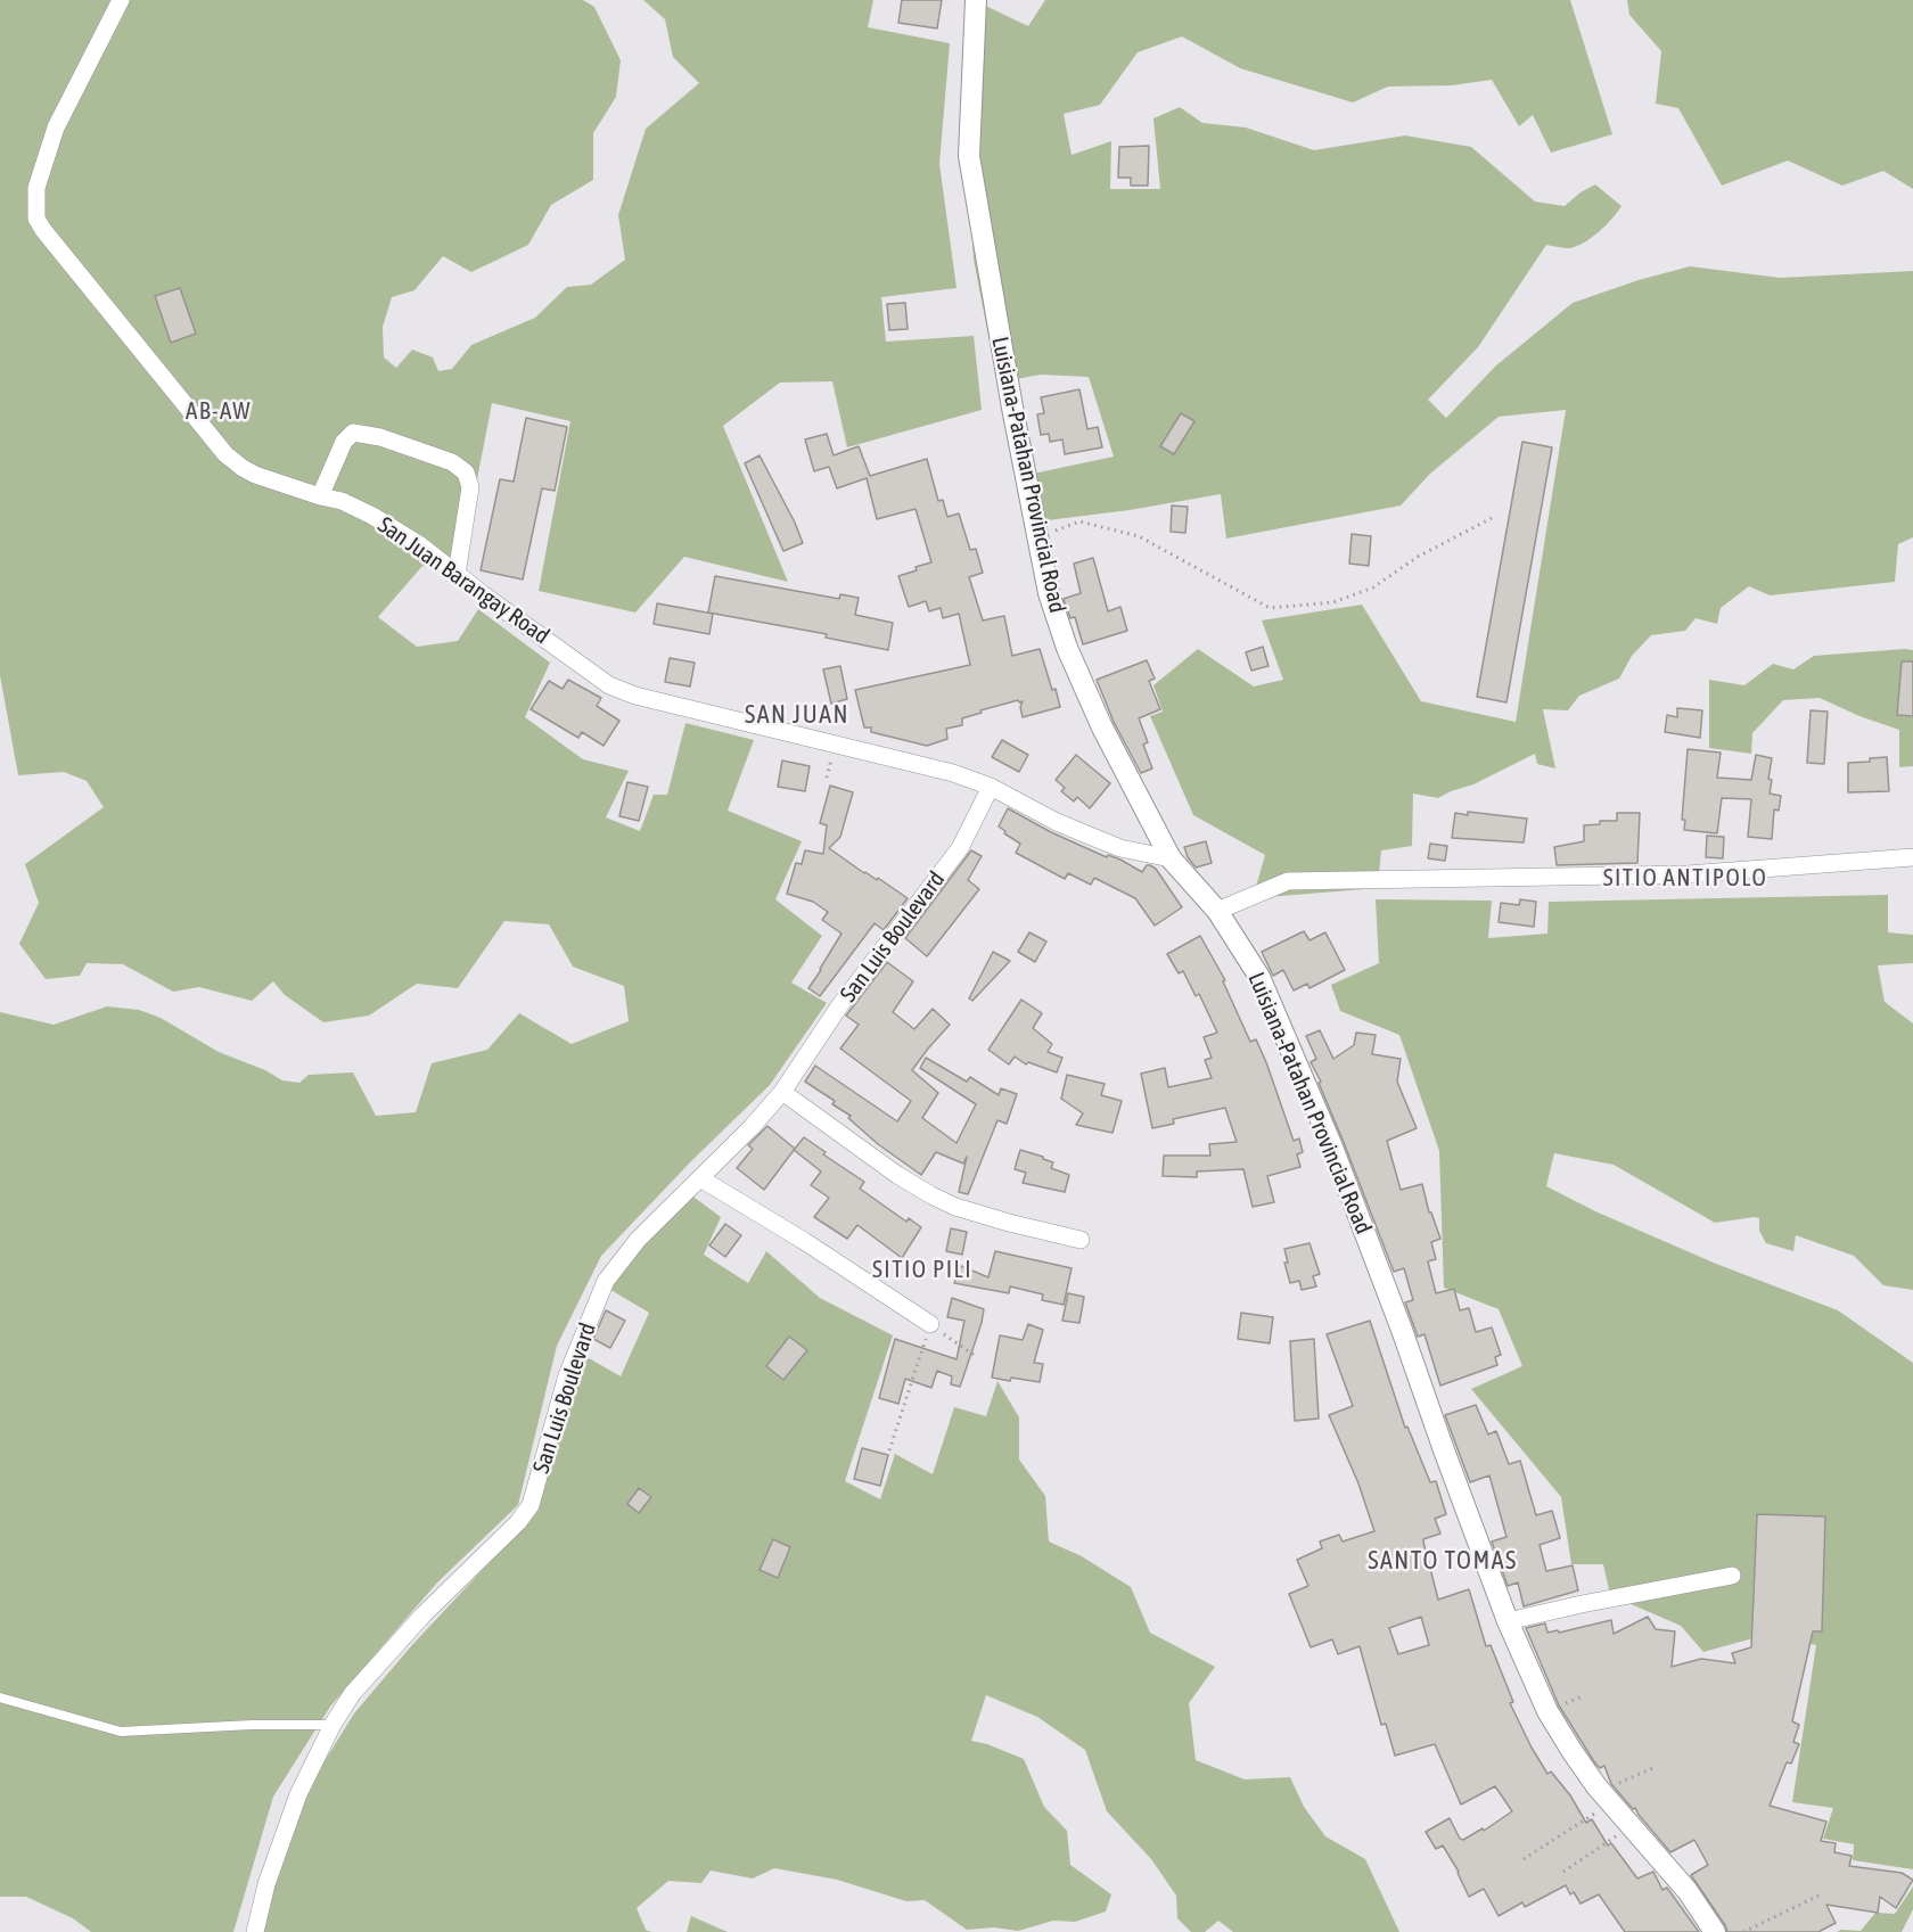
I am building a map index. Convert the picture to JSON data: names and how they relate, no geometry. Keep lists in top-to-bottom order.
{
  "streets": {
    "street": ["Luisiana-Patahan Provincial Road", "San Juan Barangay Road", "San Luis Boulevard"]
  },
  "crossings": [
    ["Luisiana-Patahan Provincial Road", "San Juan Barangay Road"],
    ["San Juan Barangay Road", "San Luis Boulevard"]
  ],
  "districts": [
    "AB-AW",
    "SAN JUAN",
    "SITIO ANTIPOLO",
    "SITIO PILI",
    "SANTO TOMAS"
  ]
}
